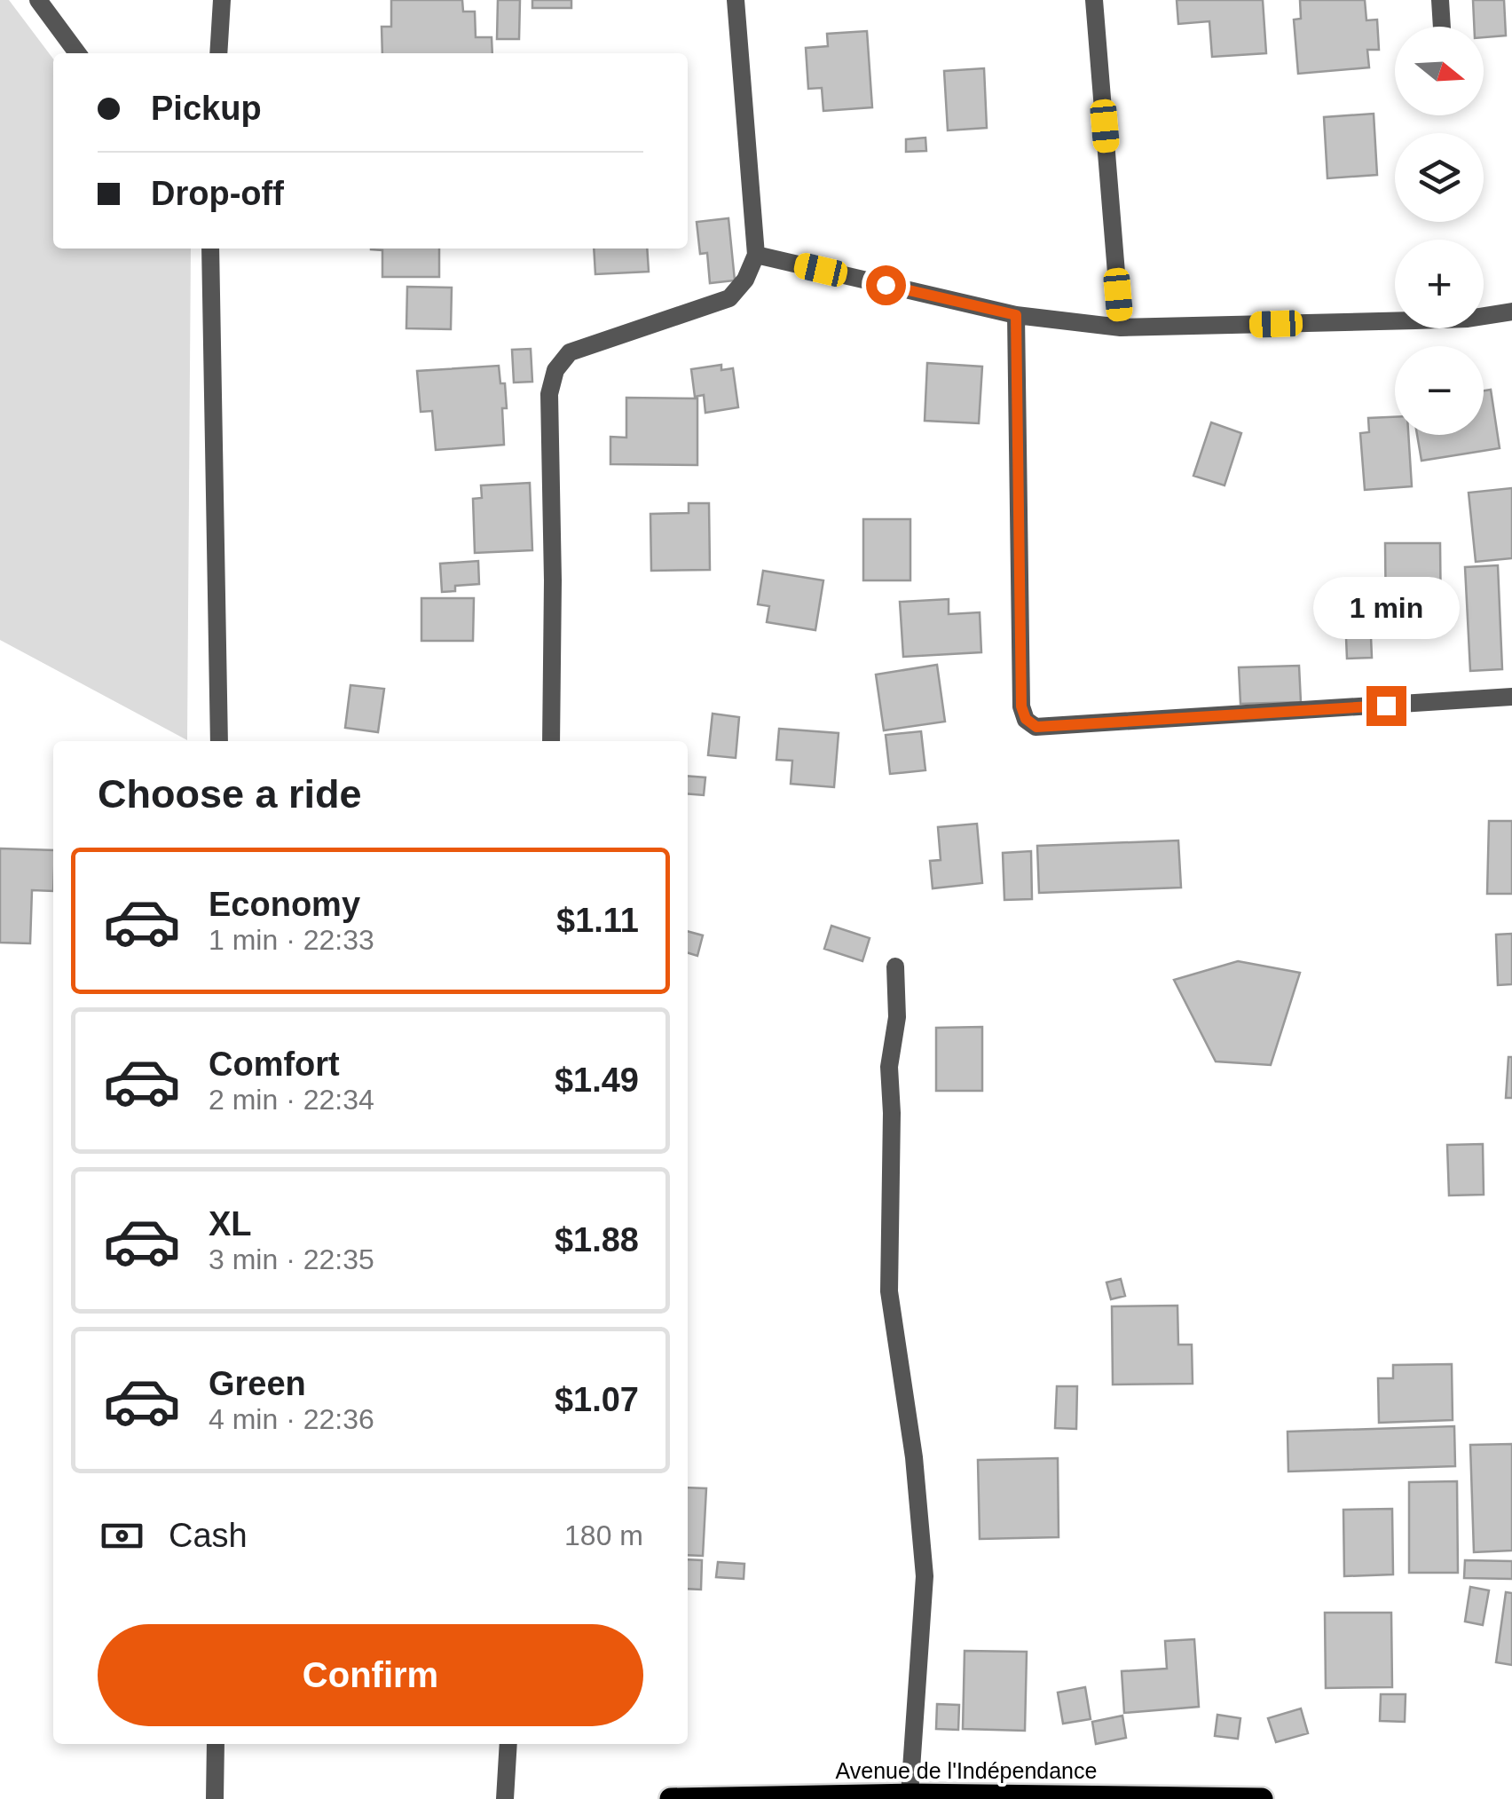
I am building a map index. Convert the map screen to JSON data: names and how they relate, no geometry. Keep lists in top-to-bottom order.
{
  "streets": {
    "main road": ["Avenue de l'Indépendance"]
  },
  "north": "right",
  "page": {
    "map_buttons": ["+", "−"],
    "banner": ["Pickup", "Drop-off"],
    "bubble": "1 min",
    "heading": "Choose a ride",
    "list": [
      {
        "name": "Economy",
        "note": "1 min · 22:33",
        "value": "$1.11"
      },
      {
        "name": "Comfort",
        "note": "2 min · 22:34",
        "value": "$1.49"
      },
      {
        "name": "XL",
        "note": "3 min · 22:35",
        "value": "$1.88"
      },
      {
        "name": "Green",
        "note": "4 min · 22:36",
        "value": "$1.07"
      }
    ],
    "pay": ["Cash", "180 m"],
    "buttons": "Confirm"
  }
}
